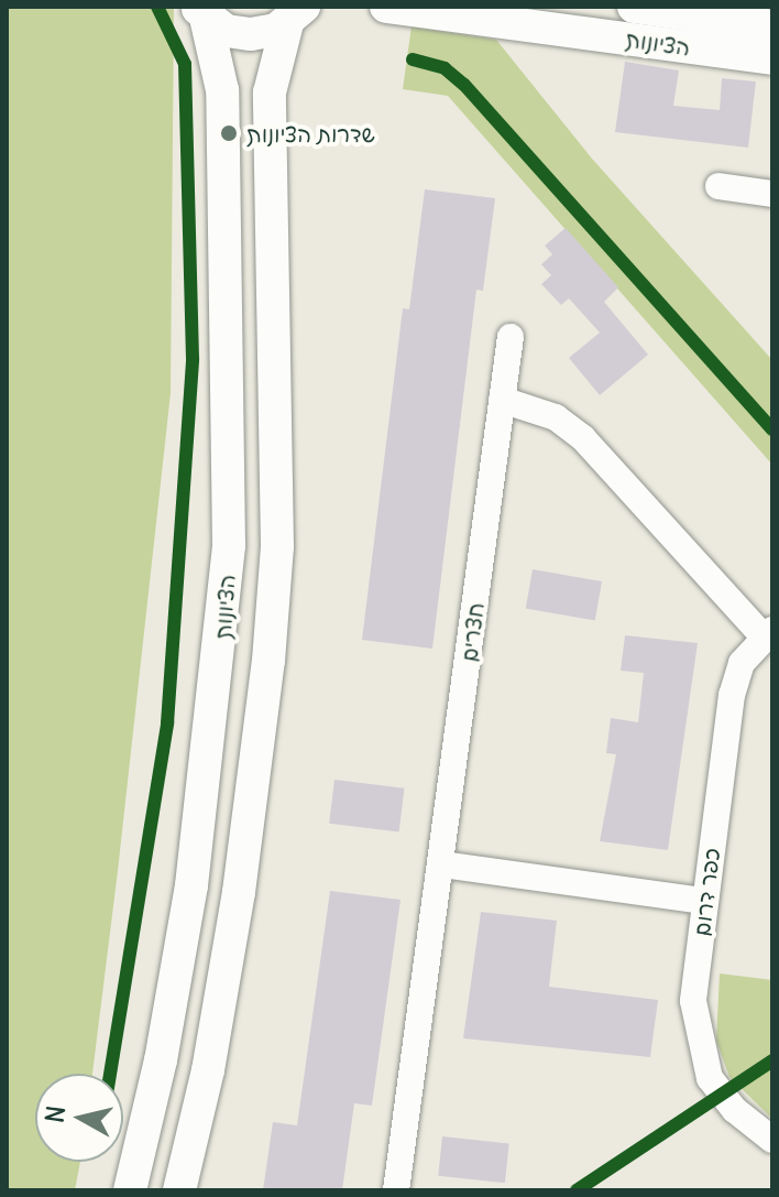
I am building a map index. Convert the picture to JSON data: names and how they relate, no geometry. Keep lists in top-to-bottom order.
{
  "streets": {
    "street": ["הציונות", "חצרים", "כפר דרום"]
  },
  "places": ["שדרות הציונות"],
  "north": "left"
}
